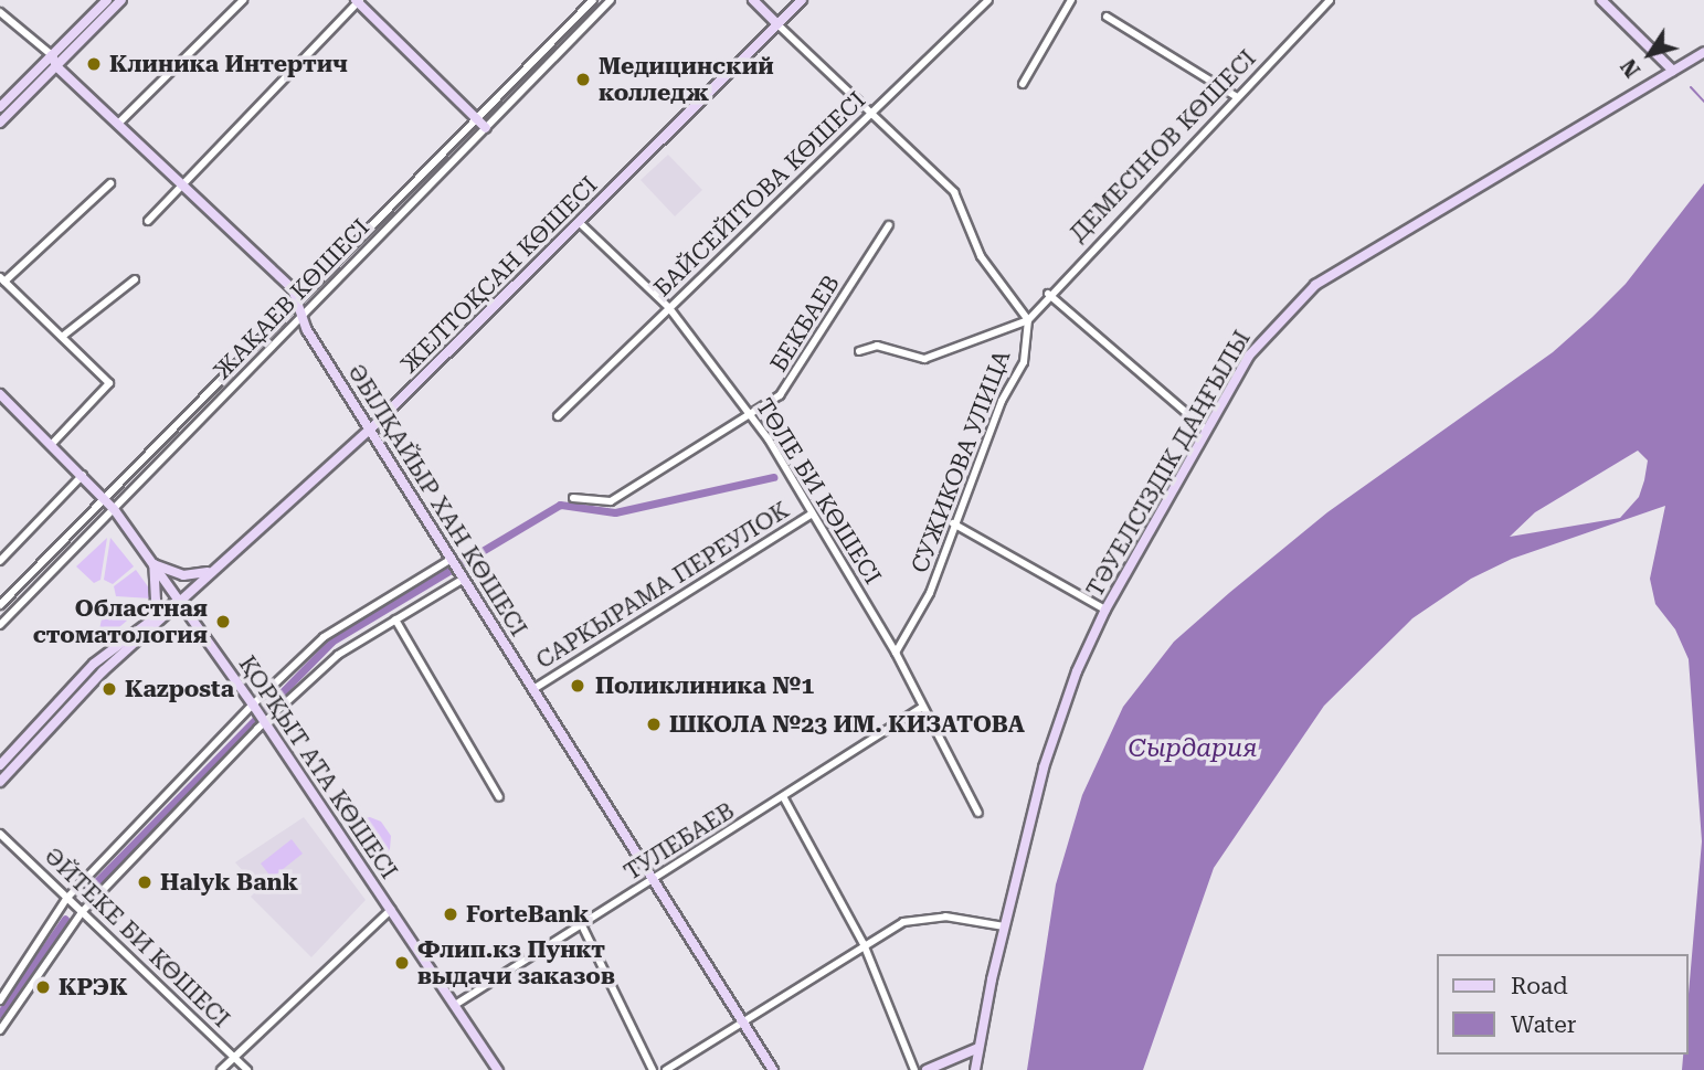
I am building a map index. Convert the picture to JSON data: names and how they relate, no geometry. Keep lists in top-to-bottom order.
{
  "streets": {
    "street": [
      "ДЕМЕСІНОВ КӨШЕСІ",
      "БАЙСЕЙІТОВА КӨШЕСІ",
      "ЖЕЛТОҚСАН КӨШЕСІ",
      "ЖАҚАЕВ КӨШЕСІ",
      "БЕКБАЕВ",
      "СУЖИКОВА УЛИЦА",
      "ТӘУЕЛСІЗДІК ДАҢҒЫЛЫ",
      "ТӨЛЕ БИ КӨШЕСІ",
      "ӘБІЛҚАЙЫР ХАН КӨШЕСІ",
      "САРКЫРАМА ПЕРЕУЛОК",
      "ҚОРҚЫТ АТА КӨШЕСІ",
      "ТУЛЕБАЕВ",
      "ӘЙТЕКЕ БИ КӨШЕСІ"
    ]
  },
  "crossings": [
    ["ДЕМЕСІНОВ КӨШЕСІ", "СУЖИКОВА УЛИЦА"],
    ["БАЙСЕЙІТОВА КӨШЕСІ", "ТӨЛЕ БИ КӨШЕСІ"],
    ["ЖЕЛТОҚСАН КӨШЕСІ", "ТӨЛЕ БИ КӨШЕСІ"],
    ["ЖЕЛТОҚСАН КӨШЕСІ", "ӘБІЛҚАЙЫР ХАН КӨШЕСІ"],
    ["ЖЕЛТОҚСАН КӨШЕСІ", "ҚОРҚЫТ АТА КӨШЕСІ"],
    ["ЖАҚАЕВ КӨШЕСІ", "ӘБІЛҚАЙЫР ХАН КӨШЕСІ"],
    ["ЖАҚАЕВ КӨШЕСІ", "ҚОРҚЫТ АТА КӨШЕСІ"],
    ["БЕКБАЕВ", "ТӨЛЕ БИ КӨШЕСІ"],
    ["СУЖИКОВА УЛИЦА", "ТӨЛЕ БИ КӨШЕСІ"],
    ["ТӨЛЕ БИ КӨШЕСІ", "САРКЫРАМА ПЕРЕУЛОК"],
    ["ТӨЛЕ БИ КӨШЕСІ", "ТУЛЕБАЕВ"],
    ["ӘБІЛҚАЙЫР ХАН КӨШЕСІ", "САРКЫРАМА ПЕРЕУЛОК"],
    ["ӘБІЛҚАЙЫР ХАН КӨШЕСІ", "ТУЛЕБАЕВ"],
    ["ҚОРҚЫТ АТА КӨШЕСІ", "ТУЛЕБАЕВ"]
  ],
  "water": ["Сырдария"],
  "places": [
    "Клиника Интертич",
    "Медицинский колледж",
    "Областная стоматология",
    "Поликлиника №1",
    "Kazposta",
    "ШКОЛА №23 ИМ. КИЗАТОВА",
    "Halyk Bank",
    "ForteBank",
    "Флип.кз Пункт выдачи заказов",
    "КРЭК"
  ],
  "legend": ["Road", "Water"],
  "north": "bottom left"
}
